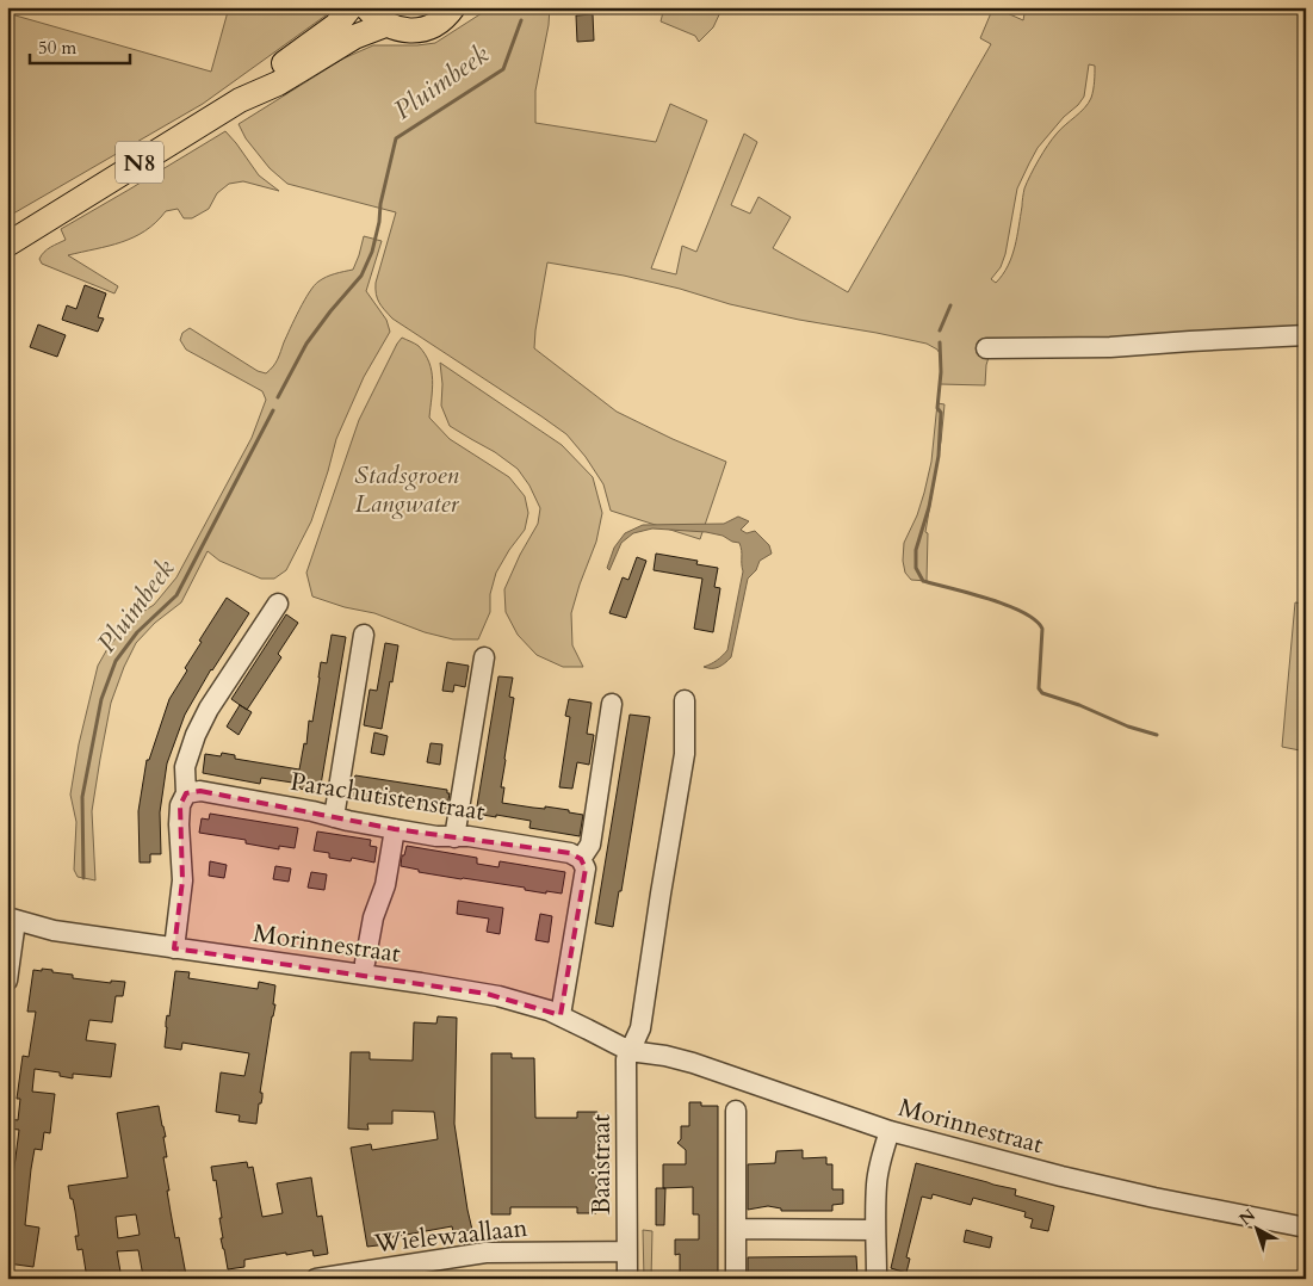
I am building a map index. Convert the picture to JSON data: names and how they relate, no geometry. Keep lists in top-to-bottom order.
{
  "streets": {
    "main road": ["N8"],
    "street": [
      "Parachutistenstraat",
      "Morinnestraat",
      "Baaistraat",
      "Wielewaallaan"
    ]
  },
  "crossings": [
    ["Morinnestraat", "Baaistraat"],
    ["Baaistraat", "Wielewaallaan"]
  ],
  "water": ["Pluimbeek"],
  "parks": ["Stadsgroen Langwater"],
  "scale_bar": "50 m",
  "north": "top left"
}
